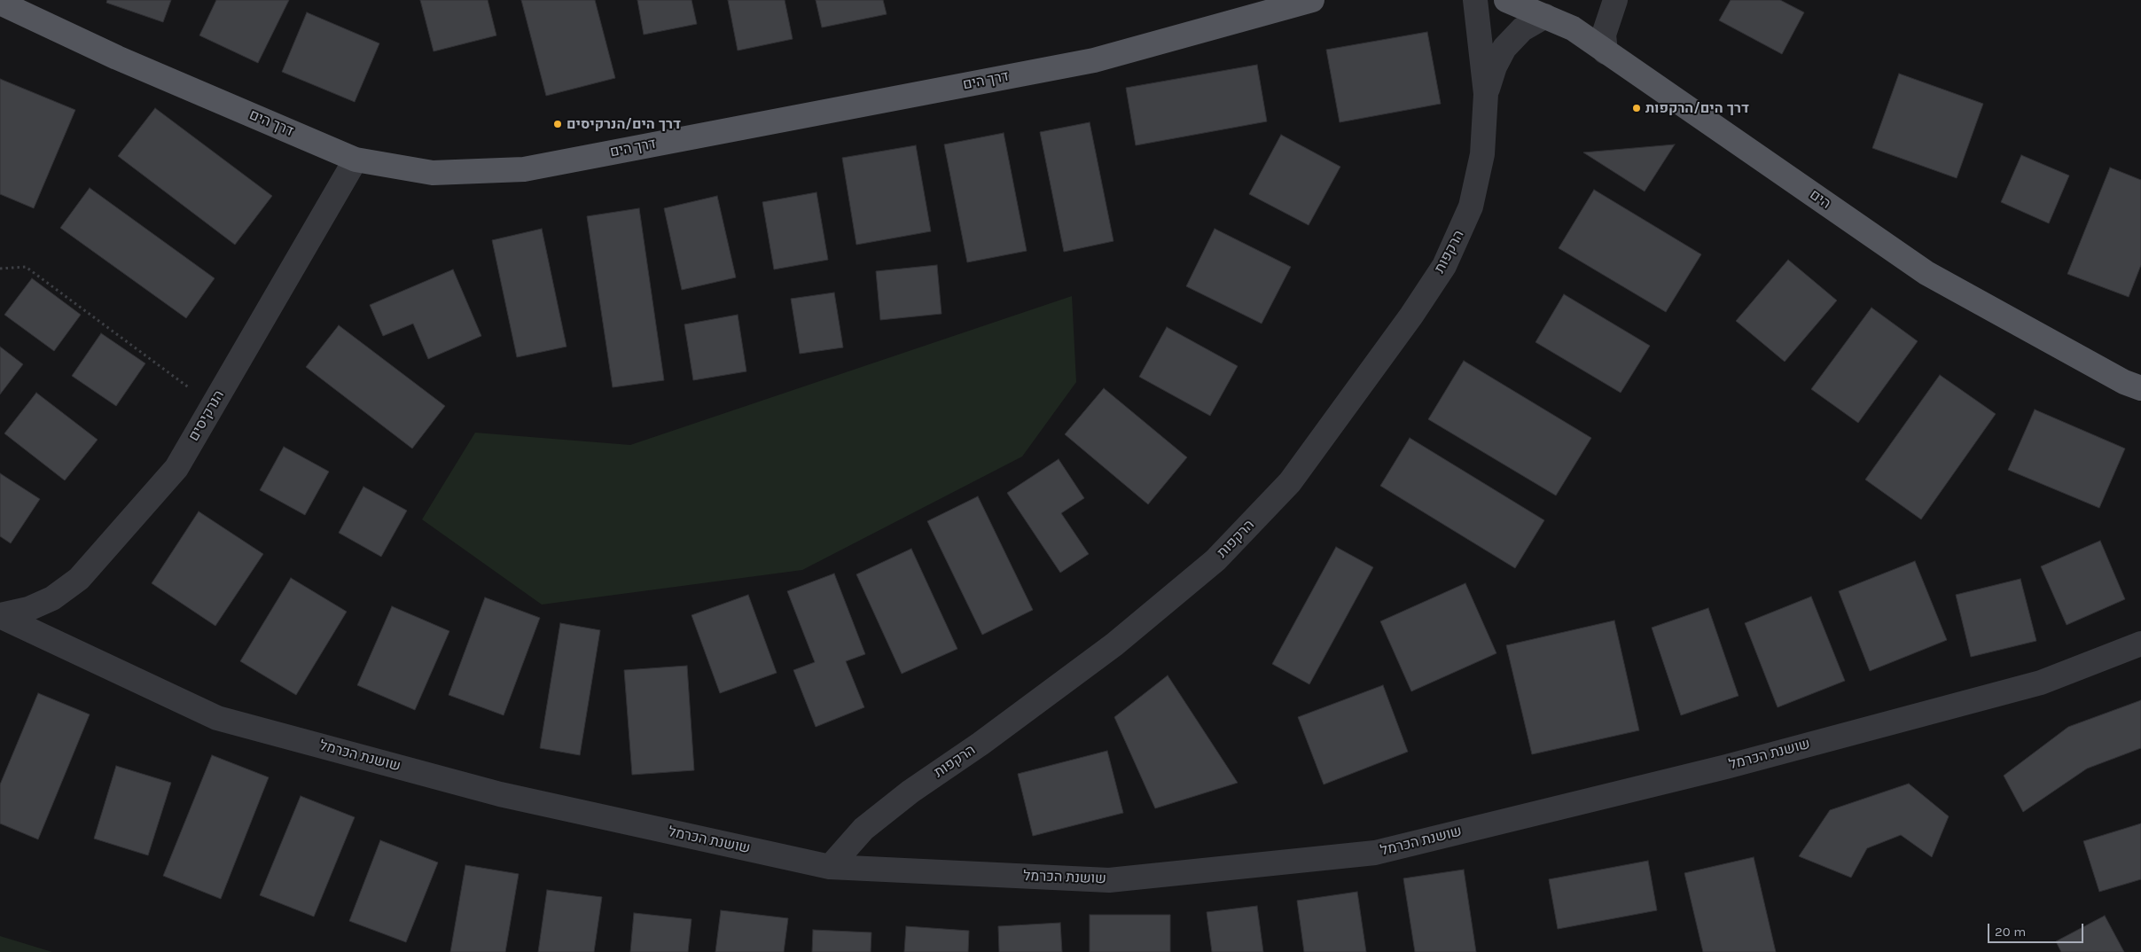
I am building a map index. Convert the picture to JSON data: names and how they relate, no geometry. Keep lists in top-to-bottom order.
{
  "streets": {
    "main road": ["דרך הים", "הים"],
    "street": ["הרקפות", "הנרקיסים", "שושנת הכרמל"]
  },
  "crossings": [
    ["דרך הים", "הנרקיסים"],
    ["הים", "הרקפות"],
    ["הרקפות", "שושנת הכרמל"],
    ["הנרקיסים", "שושנת הכרמל"]
  ],
  "places": ["דרך הים/הרקפות", "דרך הים/הנרקיסים"],
  "scale_bar": "20 m"
}
